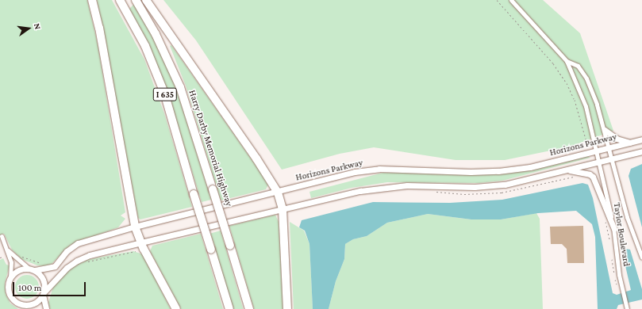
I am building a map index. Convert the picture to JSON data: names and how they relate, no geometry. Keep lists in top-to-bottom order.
{
  "streets": {
    "highway": ["I 635", "Harry Darby Memorial Highway"],
    "main road": ["Horizons Parkway"],
    "street": ["Taylor Boulevard"]
  },
  "crossings": [
    ["Horizons Parkway", "Taylor Boulevard"]
  ],
  "scale_bar": "100 m",
  "north": "right"
}
